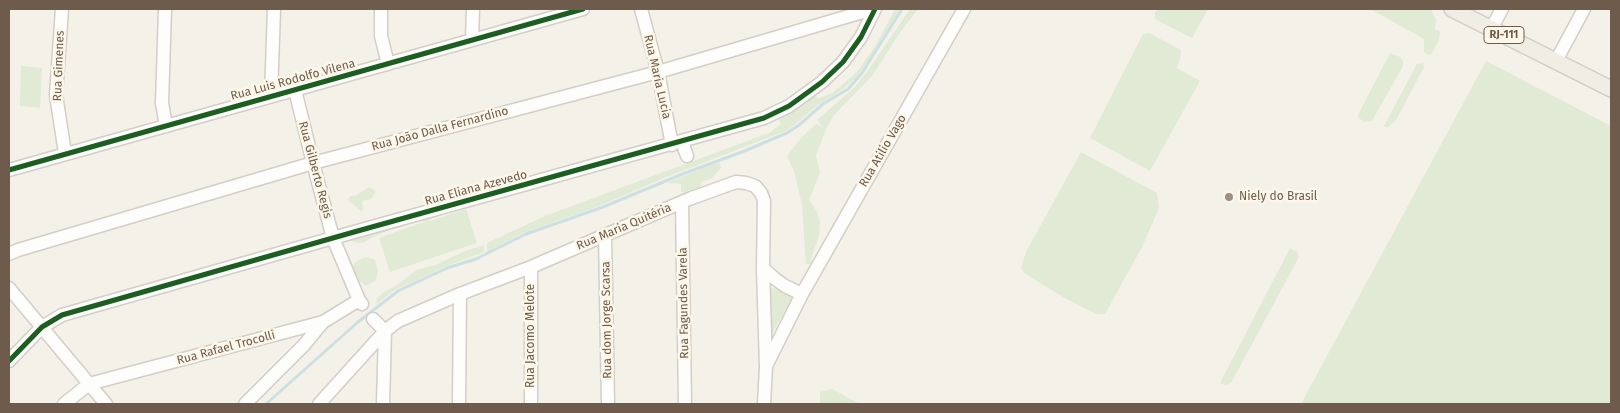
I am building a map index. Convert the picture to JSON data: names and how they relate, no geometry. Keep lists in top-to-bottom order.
{
  "streets": {
    "main road": ["RJ-111"],
    "street": [
      "Rua Gimenes",
      "Rua Maria Lucia",
      "Rua Luis Rodolfo Vilena",
      "Rua João Dalla Fernardino",
      "Rua Atilio Vago",
      "Rua Gilberto Regis",
      "Rua Eliana Azevedo",
      "Rua Maria Quitéria",
      "Rua Fagundes Varela",
      "Rua dom Jorge Scarsa",
      "Rua Jacomo Melote",
      "Rua Rafael Trocolli"
    ]
  },
  "crossings": [
    ["Rua Gimenes", "Rua Luis Rodolfo Vilena"],
    ["Rua Maria Lucia", "Rua João Dalla Fernardino"],
    ["Rua Maria Lucia", "Rua Eliana Azevedo"],
    ["Rua Luis Rodolfo Vilena", "Rua Gilberto Regis"],
    ["Rua João Dalla Fernardino", "Rua Gilberto Regis"],
    ["Rua João Dalla Fernardino", "Rua Eliana Azevedo"],
    ["Rua Atilio Vago", "Rua Maria Quitéria"],
    ["Rua Gilberto Regis", "Rua Eliana Azevedo"],
    ["Rua Gilberto Regis", "Rua Rafael Trocolli"],
    ["Rua Maria Quitéria", "Rua Fagundes Varela"],
    ["Rua Maria Quitéria", "Rua dom Jorge Scarsa"],
    ["Rua Maria Quitéria", "Rua Jacomo Melote"]
  ],
  "places": ["Niely do Brasil"]
}
